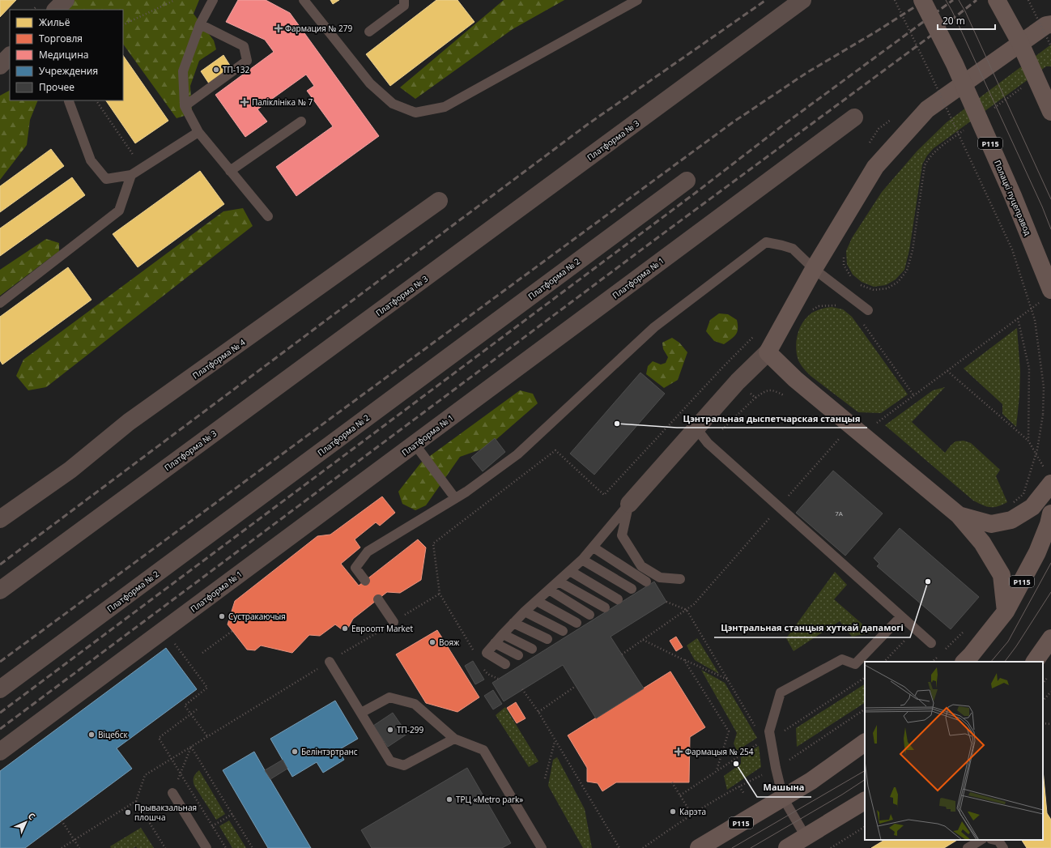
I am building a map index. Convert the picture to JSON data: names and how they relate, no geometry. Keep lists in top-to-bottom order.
{
  "streets": {
    "main road": ["Р115", "Полацкі пуцеправод"],
    "street": [
      "Платформа № 3",
      "Платформа № 1",
      "Платформа № 2",
      "Платформа № 4"
    ]
  },
  "places": {
    "health": ["Фармация № 279", "Паліклініка № 7", "Фармацыя № 254"],
    "other": [
      "ТП-132",
      "Цэнтральная дыспетчарская станцыя",
      "Цэнтральная станцыя хуткай дапамогі",
      "Сустракаючыя",
      "Евроопт Market",
      "Вояж",
      "ТП-299",
      "Віцебск",
      "Белінтэртранс",
      "Машына",
      "ТРЦ «Metro park»",
      "Карэта",
      "Прывакзальная плошча"
    ]
  },
  "house_numbers": ["7А"],
  "legend": [
    "Жильё",
    "Торговля",
    "Медицина",
    "Учреждения",
    "Прочее"
  ],
  "scale_bar": "20 m",
  "north": "top right"
}
